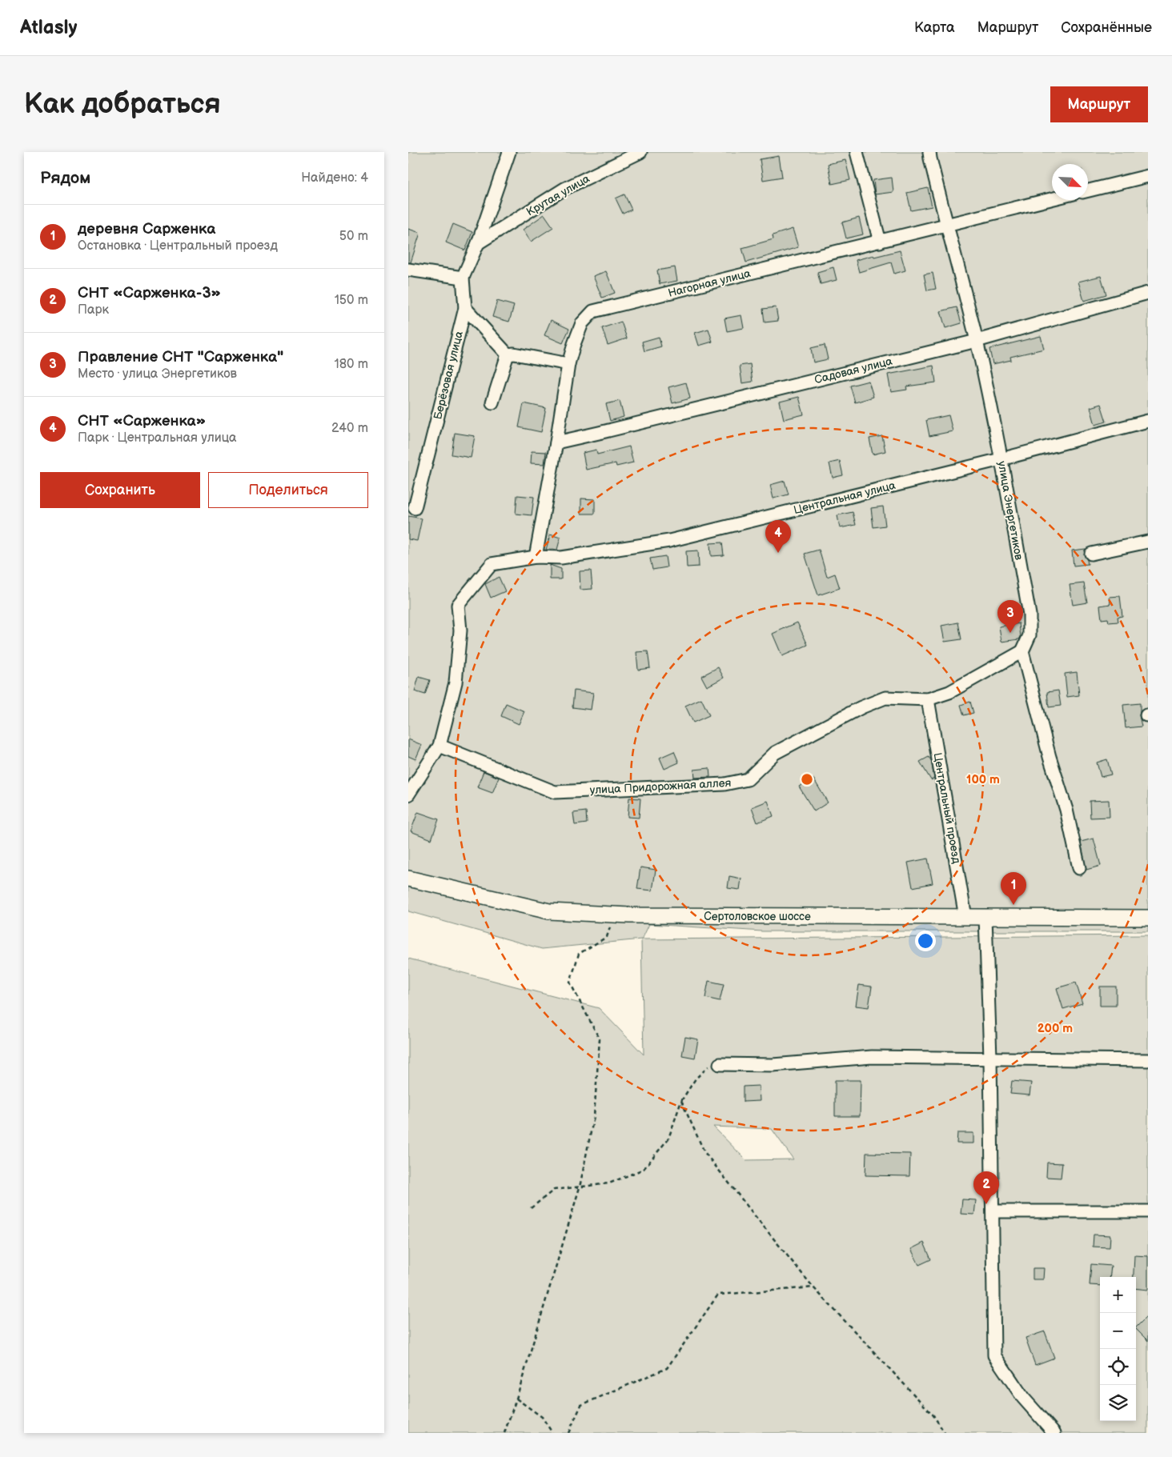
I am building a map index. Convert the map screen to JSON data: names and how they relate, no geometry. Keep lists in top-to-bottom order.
{
  "streets": {
    "main road": ["Сертоловское шоссе"],
    "street": [
      "Крутая улица",
      "Нагорная улица",
      "Садовая улица",
      "Берёзовая улица",
      "Центральная улица",
      "улица Энергетиков",
      "улица Придорожная аллея",
      "Центральный проезд"
    ]
  },
  "crossings": [
    ["Крутая улица", "Берёзовая улица"],
    ["Нагорная улица", "Садовая улица"],
    ["Нагорная улица", "Центральная улица"],
    ["Нагорная улица", "улица Энергетиков"],
    ["Садовая улица", "улица Энергетиков"],
    ["Центральная улица", "улица Энергетиков"],
    ["Центральная улица", "улица Придорожная аллея"],
    ["улица Энергетиков", "улица Придорожная аллея"],
    ["улица Придорожная аллея", "Центральный проезд"],
    ["Центральный проезд", "Сертоловское шоссе"]
  ],
  "north": "bottom right",
  "page": {
    "header": "Atlasly",
    "nav": ["Карта", "Маршрут", "Сохранённые"],
    "buttons": [
      "Маршрут",
      ["Сохранить", "Поделиться"]
    ],
    "title": "Как добраться",
    "heading": ["Рядом", "Найдено: 4"],
    "list": [
      {
        "mark": "1",
        "name": "деревня Сарженка",
        "note": "Остановка · Центральный проезд",
        "value": "50 m"
      },
      {
        "mark": "2",
        "name": "СНТ «Сарженка-3»",
        "note": "Парк",
        "value": "150 m"
      },
      {
        "mark": "3",
        "name": "Правление СНТ \"Сарженка\"",
        "note": "Место · улица Энергетиков",
        "value": "180 m"
      },
      {
        "mark": "4",
        "name": "СНТ «Сарженка»",
        "note": "Парк · Центральная улица",
        "value": "240 m"
      }
    ],
    "pins": [
      "4",
      "3",
      "1",
      "2"
    ],
    "map_buttons": ["+", "−"]
  },
  "rings": ["100 m", "200 m"]
}
